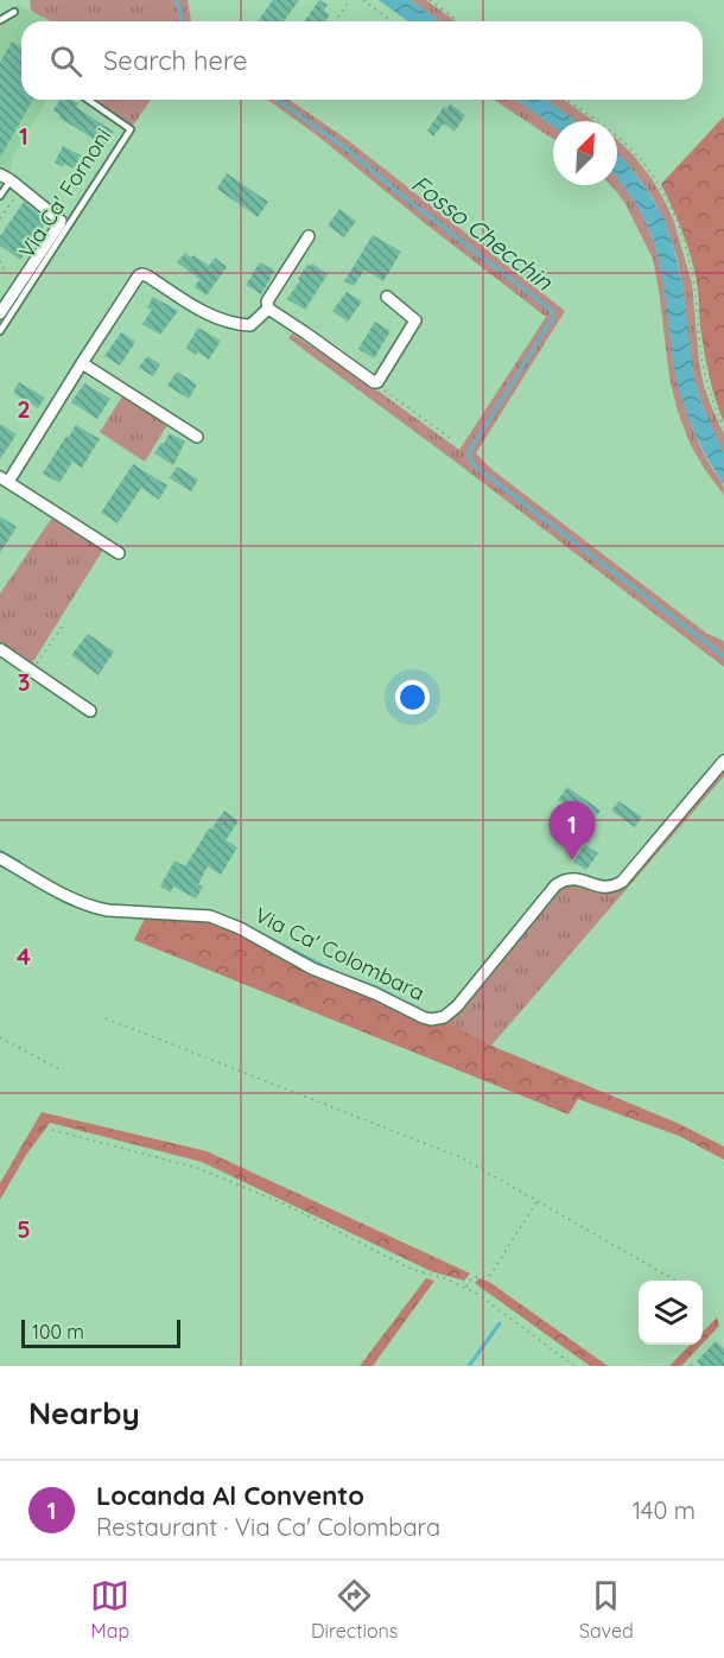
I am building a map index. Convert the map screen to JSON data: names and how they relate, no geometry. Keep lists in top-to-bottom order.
{
  "streets": {
    "street": ["Via Ca' Colombara"],
    "lane": ["Via Ca' Fornoni"]
  },
  "water": ["Fosso Checchin"],
  "scale_bar": "100 m",
  "north": "top right",
  "page": {
    "search": "Search here",
    "pins": "1",
    "scale": "100 m",
    "heading": "Nearby",
    "list": [
      {
        "mark": "1",
        "name": "Locanda Al Convento",
        "note": "Restaurant · Via Ca' Colombara",
        "value": "140 m"
      }
    ],
    "nav": ["Map", "Directions", "Saved"]
  },
  "grid": {
    "rows": [
      "1",
      "2",
      "3",
      "4",
      "5"
    ]
  }
}
